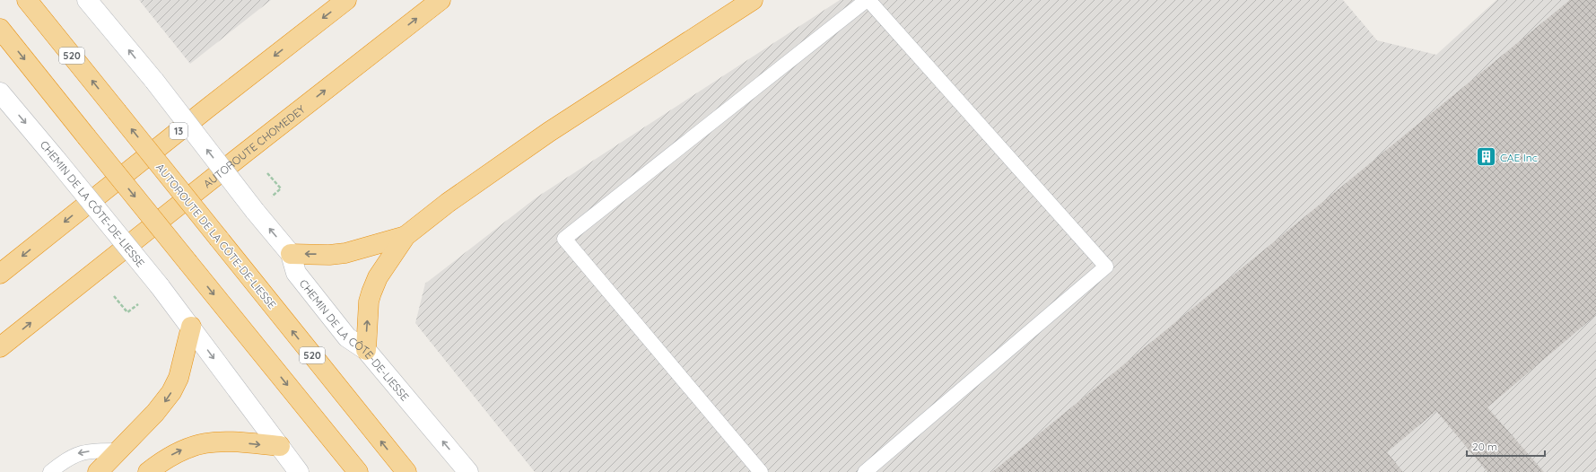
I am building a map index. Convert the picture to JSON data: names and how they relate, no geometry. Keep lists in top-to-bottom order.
{
  "streets": {
    "highway": [
      "520",
      "13",
      "AUTOROUTE CHOMEDEY",
      "AUTOROUTE DE LA CÔTE-DE-LIESSE"
    ],
    "main road": ["CHEMIN DE LA CÔTE-DE-LIESSE"]
  },
  "places": {
    "building": ["CAE Inc"]
  },
  "scale_bar": "20 m"
}
